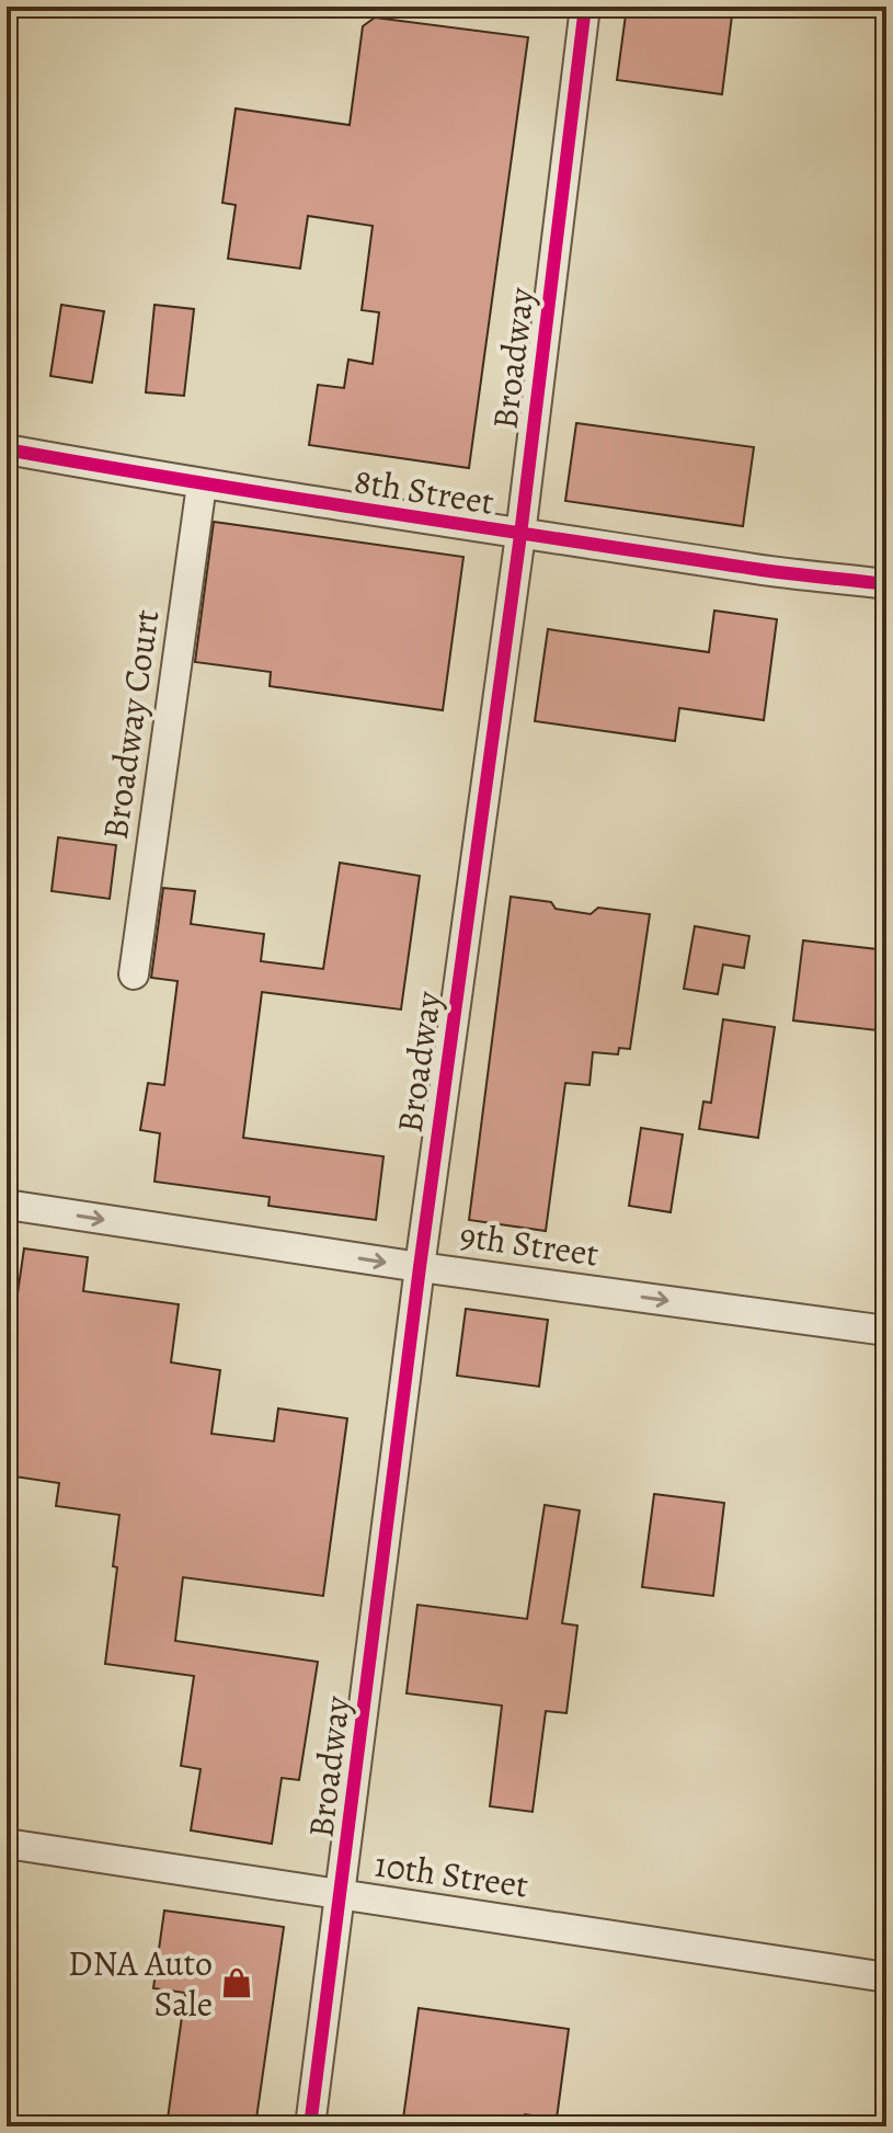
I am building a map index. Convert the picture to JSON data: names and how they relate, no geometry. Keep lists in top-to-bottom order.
{
  "streets": {
    "street": [
      "Broadway",
      "8th Street",
      "Broadway Court",
      "9th Street",
      "10th Street"
    ]
  },
  "crossings": [
    ["Broadway", "8th Street"],
    ["Broadway", "9th Street"],
    ["Broadway", "10th Street"],
    ["8th Street", "Broadway Court"]
  ],
  "one_way": ["9th Street"],
  "places": {
    "shop": ["DNA Auto Sale"]
  }
}
